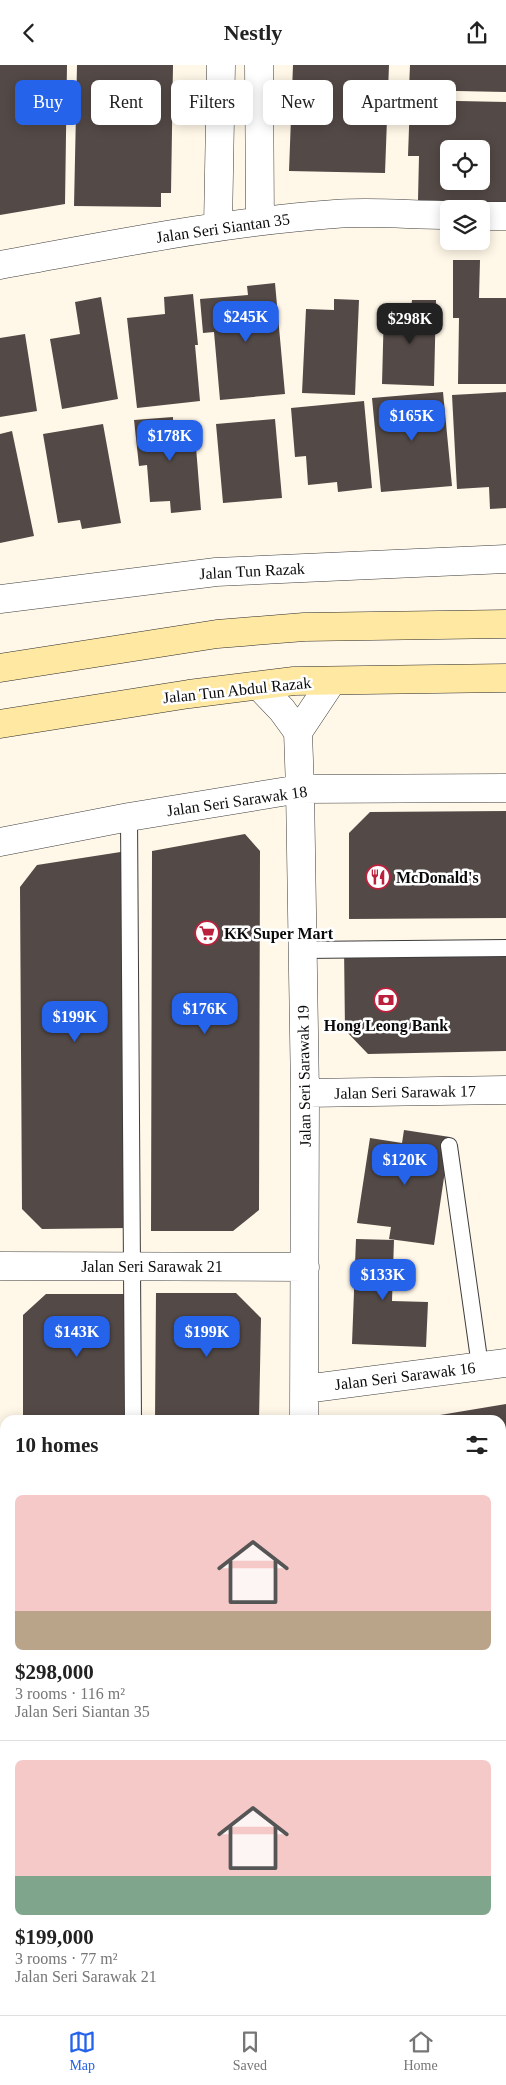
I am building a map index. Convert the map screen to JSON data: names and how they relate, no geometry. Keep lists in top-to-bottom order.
{
  "streets": {
    "main road": ["Jalan Tun Abdul Razak"],
    "street": [
      "Jalan Seri Siantan 35",
      "Jalan Tun Razak",
      "Jalan Seri Sarawak 18",
      "Jalan Seri Sarawak 19",
      "Jalan Seri Sarawak 17",
      "Jalan Seri Sarawak 21",
      "Jalan Seri Sarawak 16"
    ]
  },
  "crossings": [
    ["Jalan Seri Sarawak 18", "Jalan Seri Sarawak 19"],
    ["Jalan Seri Sarawak 19", "Jalan Seri Sarawak 17"],
    ["Jalan Seri Sarawak 19", "Jalan Seri Sarawak 21"],
    ["Jalan Seri Sarawak 19", "Jalan Seri Sarawak 16"]
  ],
  "places": {
    "restaurant": ["McDonald's"],
    "supermarket": ["KK Super Mart"],
    "bank": ["Hong Leong Bank"]
  },
  "page": {
    "header": "Nestly",
    "chip": [
      "Buy",
      "Rent",
      "Filters",
      "New",
      "Apartment"
    ],
    "price": [
      "$245K",
      "$298K",
      "$165K",
      "$178K",
      "$176K",
      "$199K",
      "$120K",
      "$133K",
      "$143K",
      "$199K"
    ],
    "heading": "10 homes",
    "list": [
      {
        "name": "$298,000",
        "note": "3 rooms · 116 m² · Jalan Seri Siantan 35"
      },
      {
        "name": "$199,000",
        "note": "3 rooms · 77 m² · Jalan Seri Sarawak 21"
      }
    ],
    "tabs": ["Map", "Saved", "Home"]
  }
}
